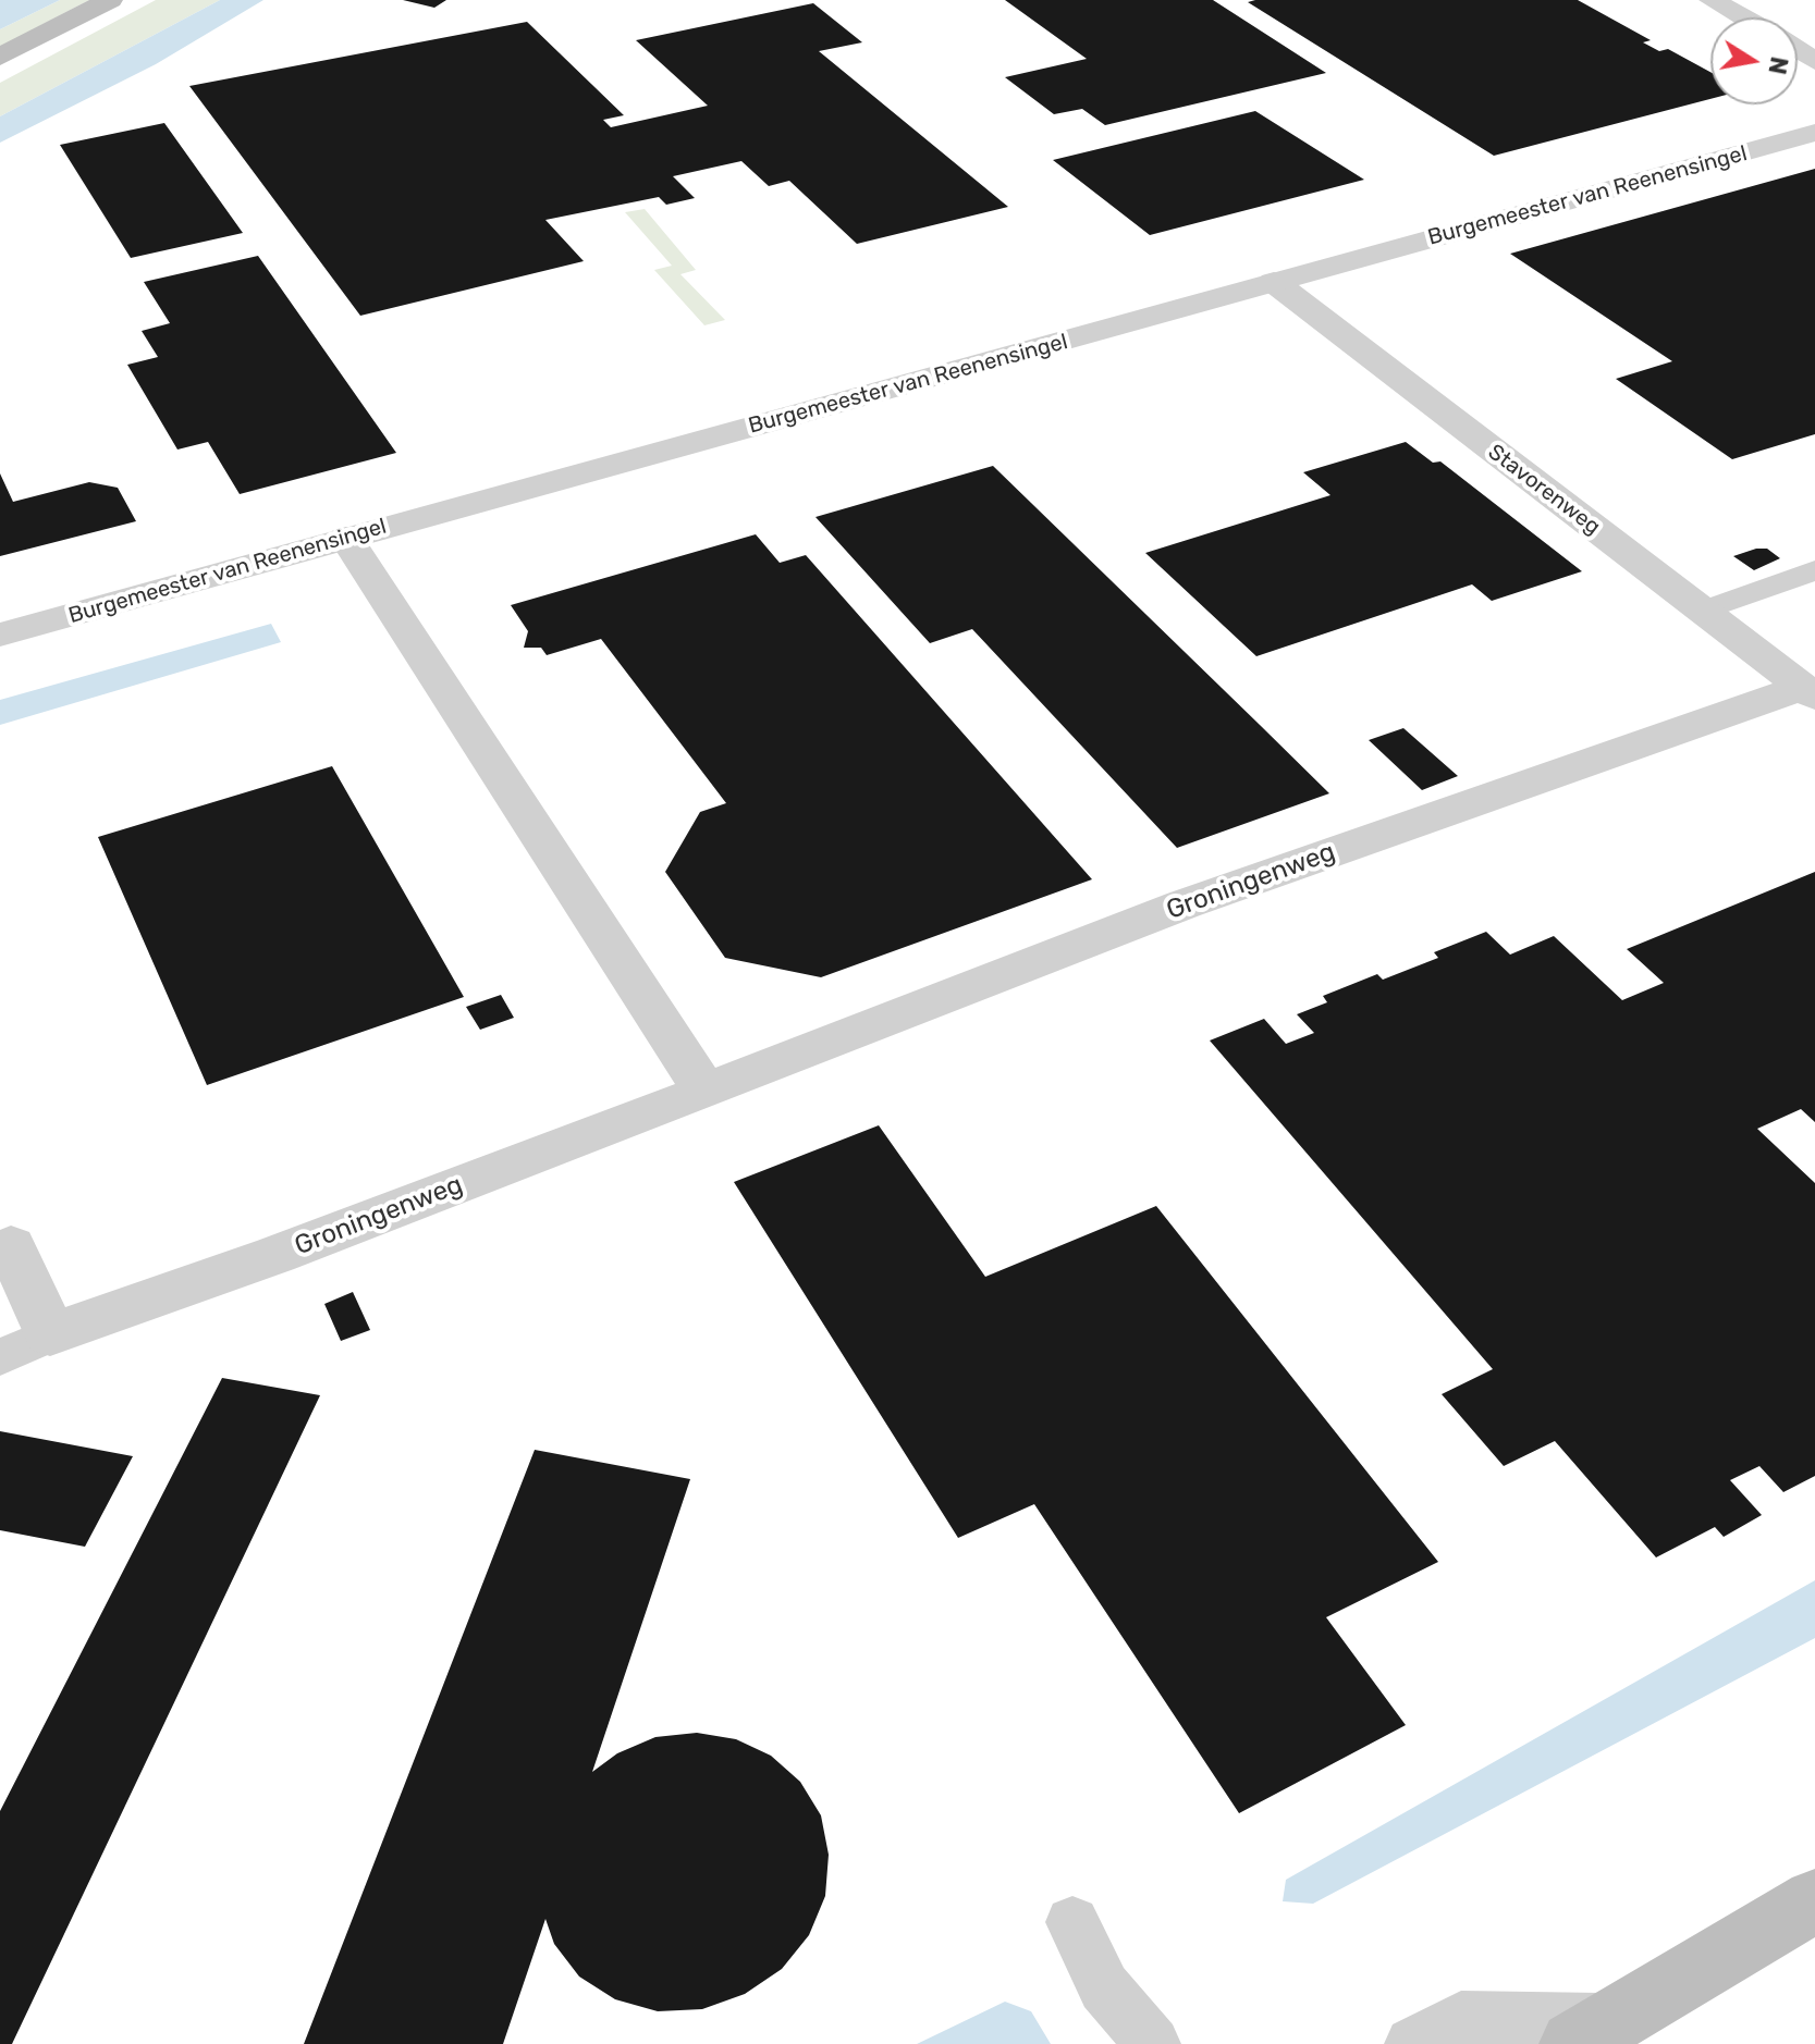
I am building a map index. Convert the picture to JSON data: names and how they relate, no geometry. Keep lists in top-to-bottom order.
{
  "streets": {
    "street": ["Burgemeester van Reenensingel", "Stavorenweg", "Groningenweg"]
  },
  "crossings": [
    ["Burgemeester van Reenensingel", "Stavorenweg"],
    ["Stavorenweg", "Groningenweg"]
  ],
  "north": "right"
}
